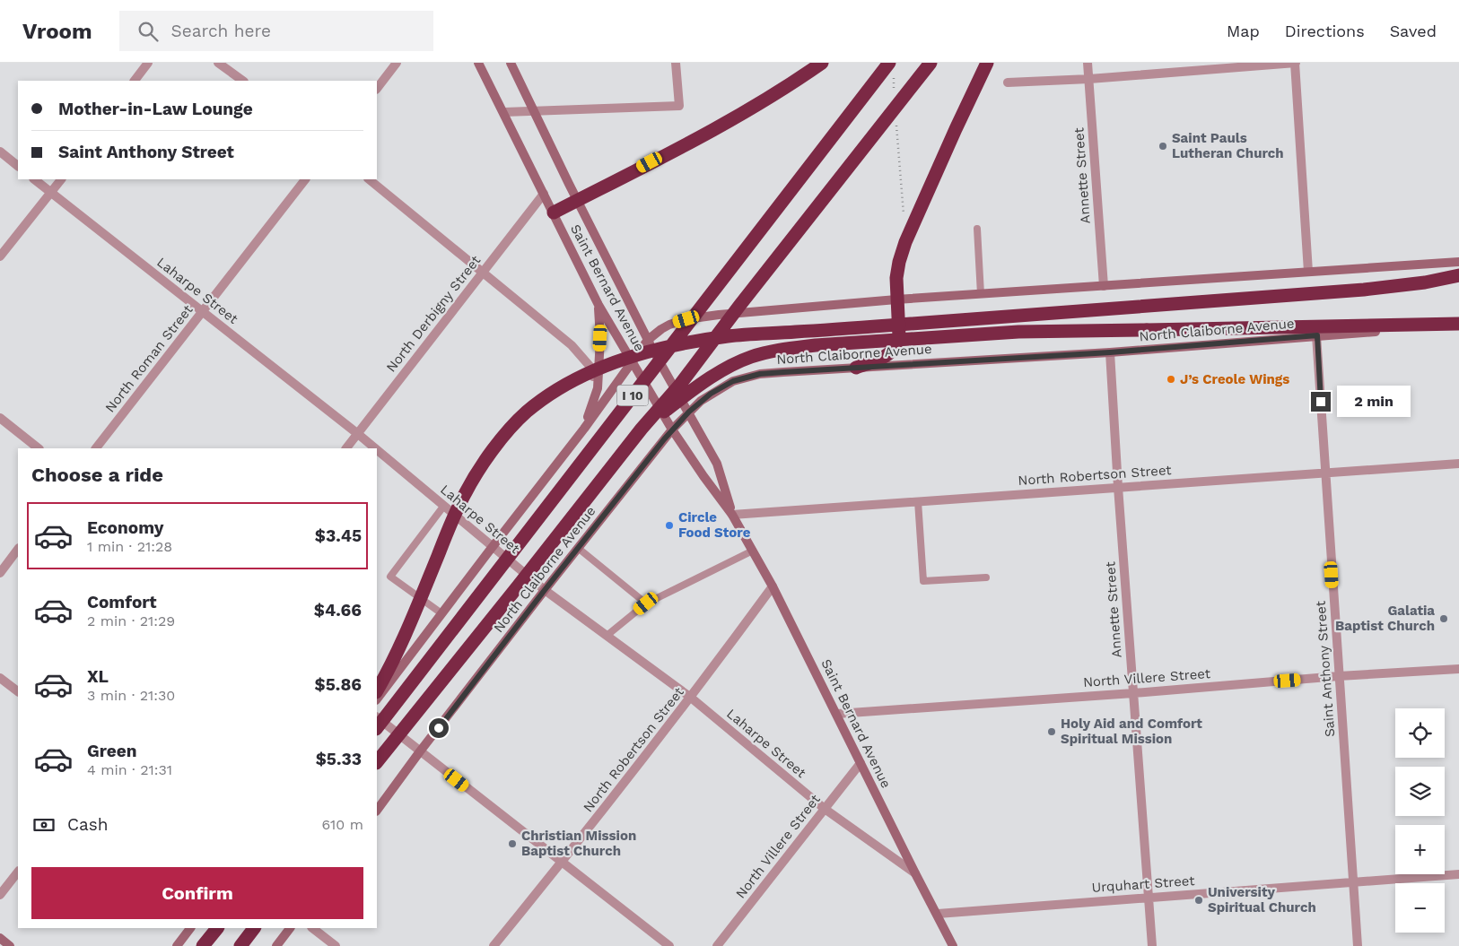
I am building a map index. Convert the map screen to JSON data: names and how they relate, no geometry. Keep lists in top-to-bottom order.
{
  "streets": {
    "highway": ["I 10"],
    "main road": ["Saint Bernard Avenue", "North Claiborne Avenue"],
    "street": [
      "Annette Street",
      "Laharpe Street",
      "North Derbigny Street",
      "North Roman Street",
      "North Robertson Street",
      "Saint Anthony Street",
      "North Villere Street",
      "Urquhart Street"
    ]
  },
  "crossings": [
    ["Annette Street", "North Claiborne Avenue"],
    ["Annette Street", "North Robertson Street"],
    ["Annette Street", "North Villere Street"],
    ["Annette Street", "Urquhart Street"],
    ["Saint Bernard Avenue", "Laharpe Street"],
    ["Saint Bernard Avenue", "North Derbigny Street"],
    ["Saint Bernard Avenue", "North Claiborne Avenue"],
    ["Saint Bernard Avenue", "North Robertson Street"],
    ["Saint Bernard Avenue", "North Villere Street"],
    ["Saint Bernard Avenue", "Urquhart Street"],
    ["Laharpe Street", "North Derbigny Street"],
    ["Laharpe Street", "North Claiborne Avenue"],
    ["Laharpe Street", "North Roman Street"],
    ["Laharpe Street", "North Robertson Street"],
    ["Laharpe Street", "North Villere Street"],
    ["North Claiborne Avenue", "Saint Anthony Street"],
    ["North Robertson Street", "Saint Anthony Street"],
    ["Saint Anthony Street", "North Villere Street"],
    ["Saint Anthony Street", "Urquhart Street"]
  ],
  "places": [
    "Saint Pauls Lutheran Church",
    "J’s Creole Wings",
    "Circle Food Store",
    "Galatia Baptist Church",
    "Holy Aid and Comfort Spiritual Mission",
    "Christian Mission Baptist Church",
    "University Spiritual Church"
  ],
  "page": {
    "header": "Vroom",
    "search": "Search here",
    "nav": ["Map", "Directions", "Saved"],
    "banner": ["Mother-in-Law Lounge", "Saint Anthony Street"],
    "bubble": "2 min",
    "heading": "Choose a ride",
    "list": [
      {
        "name": "Economy",
        "note": "1 min · 21:28",
        "value": "$3.45"
      },
      {
        "name": "Comfort",
        "note": "2 min · 21:29",
        "value": "$4.66"
      },
      {
        "name": "XL",
        "note": "3 min · 21:30",
        "value": "$5.86"
      },
      {
        "name": "Green",
        "note": "4 min · 21:31",
        "value": "$5.33"
      }
    ],
    "map_buttons": ["+", "−"],
    "pay": ["Cash", "610 m"],
    "buttons": "Confirm"
  }
}
